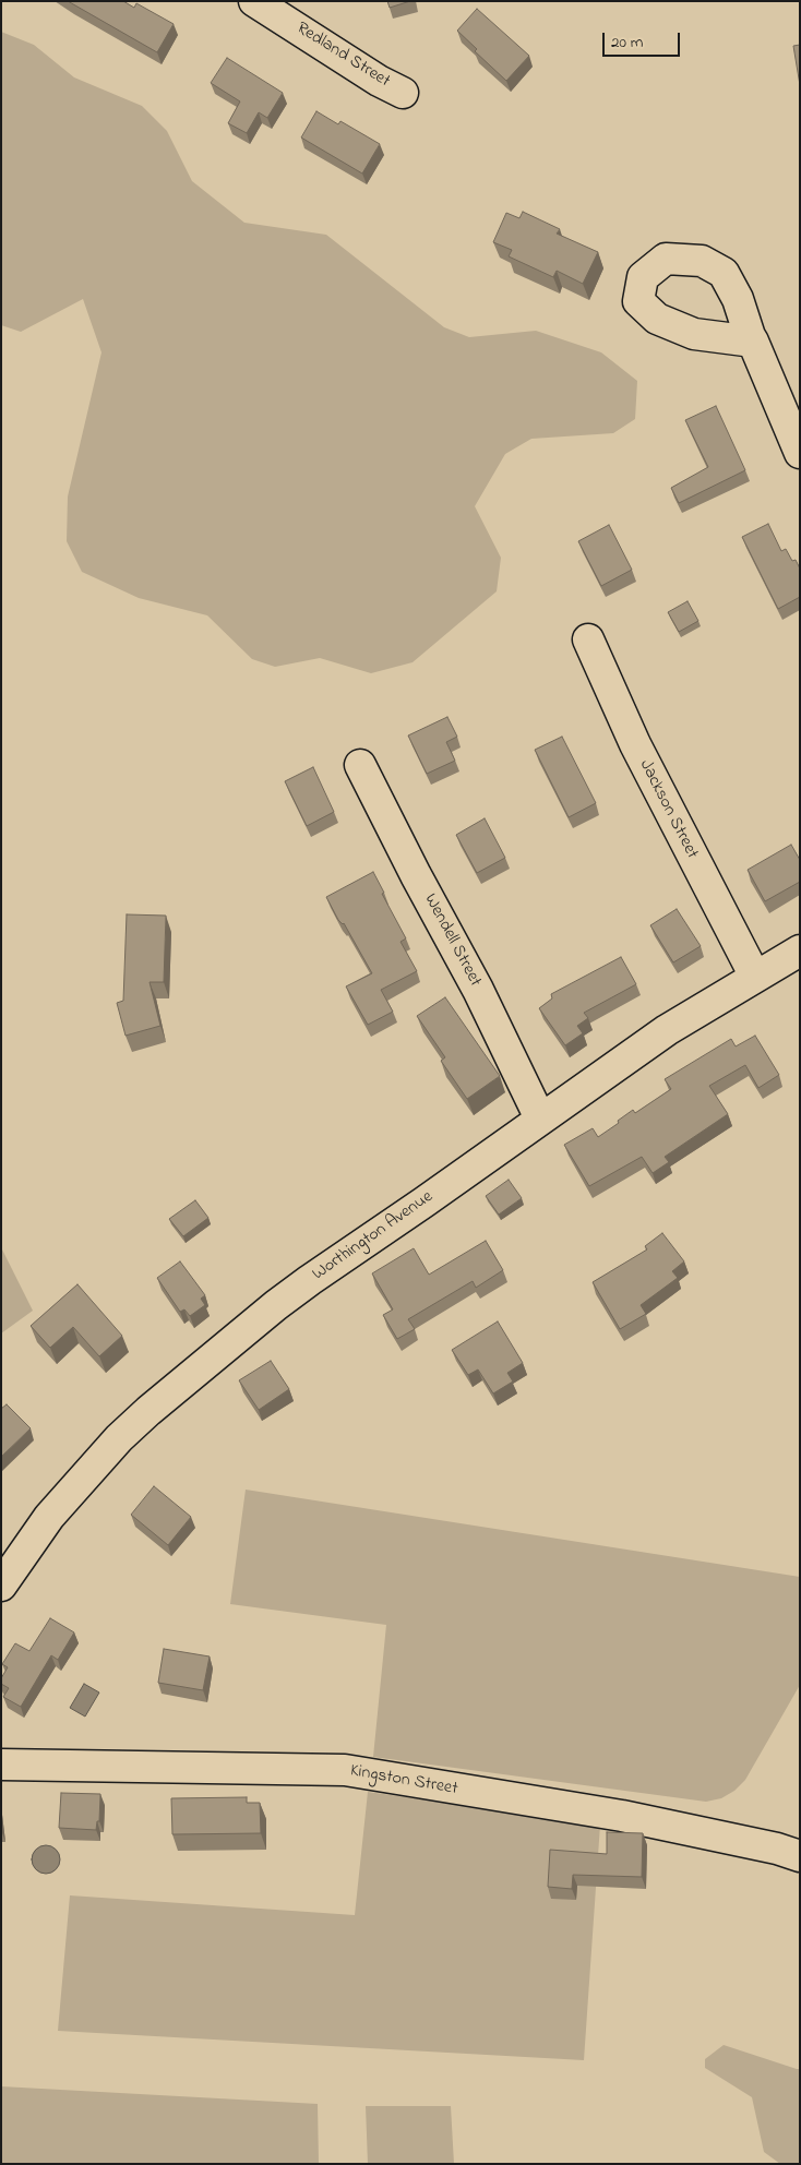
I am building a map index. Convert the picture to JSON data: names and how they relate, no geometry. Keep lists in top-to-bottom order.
{
  "streets": {
    "street": [
      "Redland Street",
      "Jackson Street",
      "Wendell Street",
      "Worthington Avenue",
      "Kingston Street"
    ]
  },
  "crossings": [
    ["Jackson Street", "Worthington Avenue"],
    ["Wendell Street", "Worthington Avenue"]
  ],
  "scale_bar": "20 m"
}
